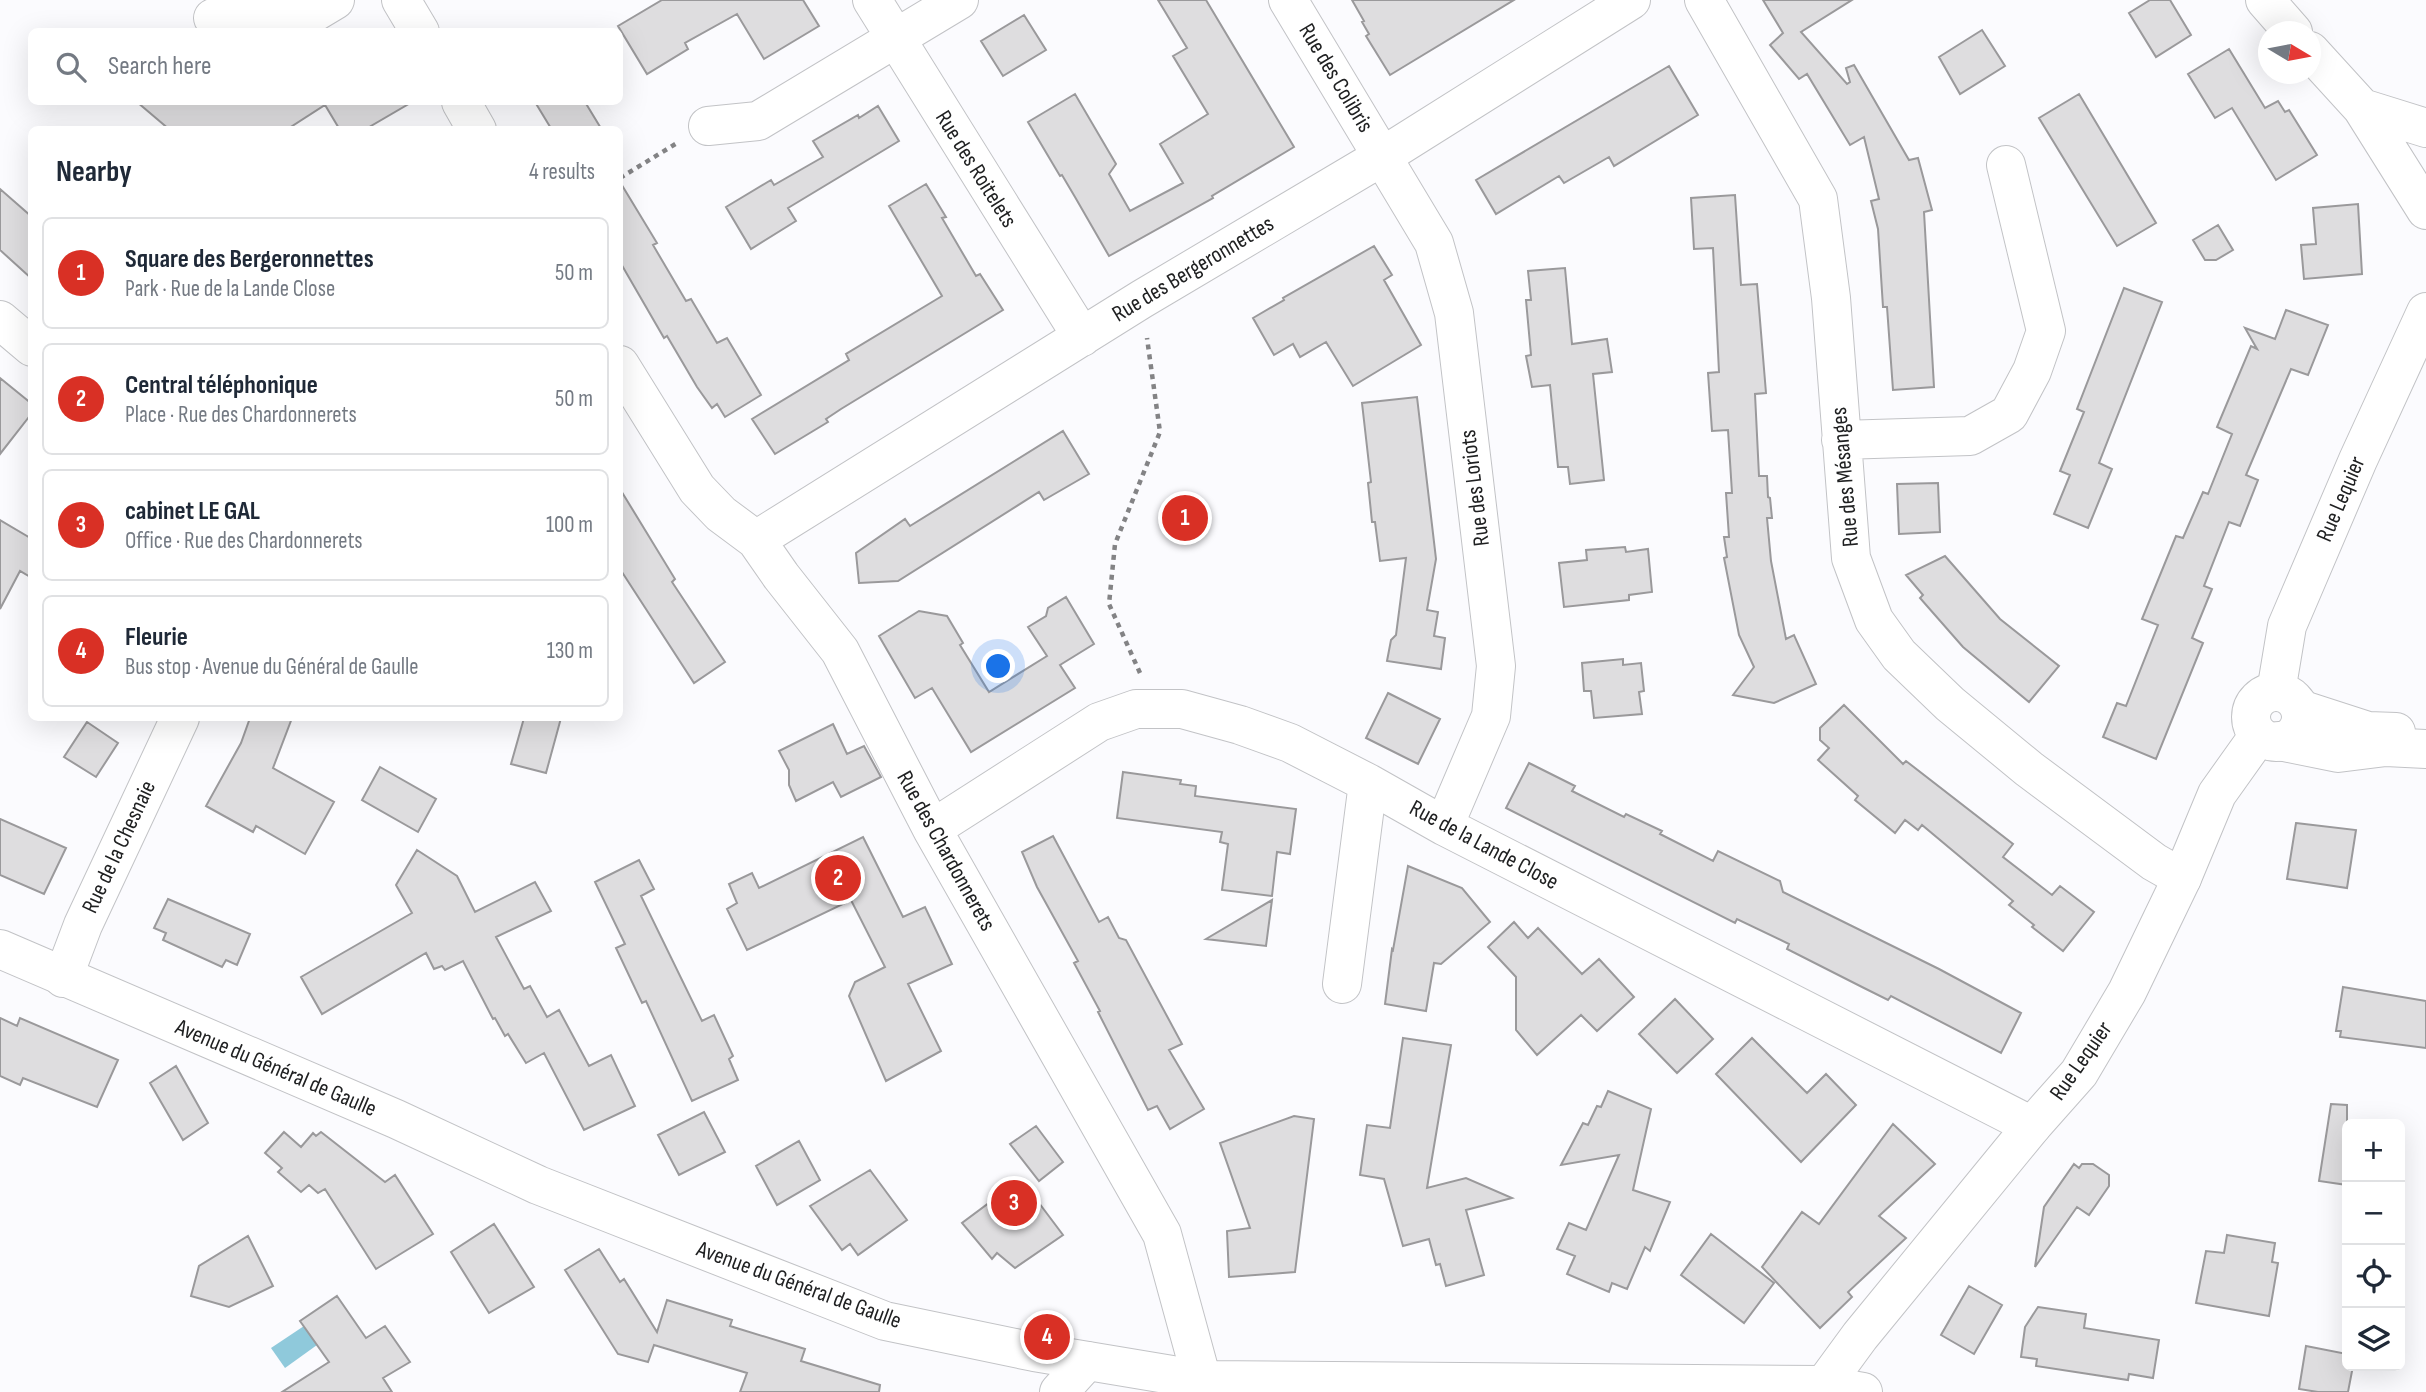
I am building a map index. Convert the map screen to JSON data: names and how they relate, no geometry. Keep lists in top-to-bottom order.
{
  "streets": {
    "street": [
      "Rue des Colibris",
      "Rue des Roitelets",
      "Rue des Bergeronnettes",
      "Rue des Mésanges",
      "Rue des Loriots",
      "Rue Lequier",
      "Rue de la Lande Close",
      "Rue de la Chesnaie",
      "Rue des Chardonnerets",
      "Avenue du Général de Gaulle"
    ]
  },
  "crossings": [
    ["Rue des Colibris", "Rue des Bergeronnettes"],
    ["Rue des Colibris", "Rue des Loriots"],
    ["Rue des Roitelets", "Rue des Bergeronnettes"],
    ["Rue des Bergeronnettes", "Rue des Loriots"],
    ["Rue des Bergeronnettes", "Rue des Chardonnerets"],
    ["Rue des Mésanges", "Rue Lequier"],
    ["Rue des Loriots", "Rue de la Lande Close"],
    ["Rue Lequier", "Rue de la Lande Close"],
    ["Rue Lequier", "Avenue du Général de Gaulle"],
    ["Rue de la Lande Close", "Rue des Chardonnerets"],
    ["Rue de la Chesnaie", "Avenue du Général de Gaulle"],
    ["Rue des Chardonnerets", "Avenue du Général de Gaulle"]
  ],
  "north": "right",
  "page": {
    "search": "Search here",
    "heading": ["Nearby", "4 results"],
    "list": [
      {
        "mark": "1",
        "name": "Square des Bergeronnettes",
        "note": "Park · Rue de la Lande Close",
        "value": "50 m"
      },
      {
        "mark": "2",
        "name": "Central téléphonique",
        "note": "Place · Rue des Chardonnerets",
        "value": "50 m"
      },
      {
        "mark": "3",
        "name": "cabinet LE GAL",
        "note": "Office · Rue des Chardonnerets",
        "value": "100 m"
      },
      {
        "mark": "4",
        "name": "Fleurie",
        "note": "Bus stop · Avenue du Général de Gaulle",
        "value": "130 m"
      }
    ],
    "pins": [
      "1",
      "2",
      "3",
      "4"
    ],
    "map_buttons": ["+", "−"]
  }
}
